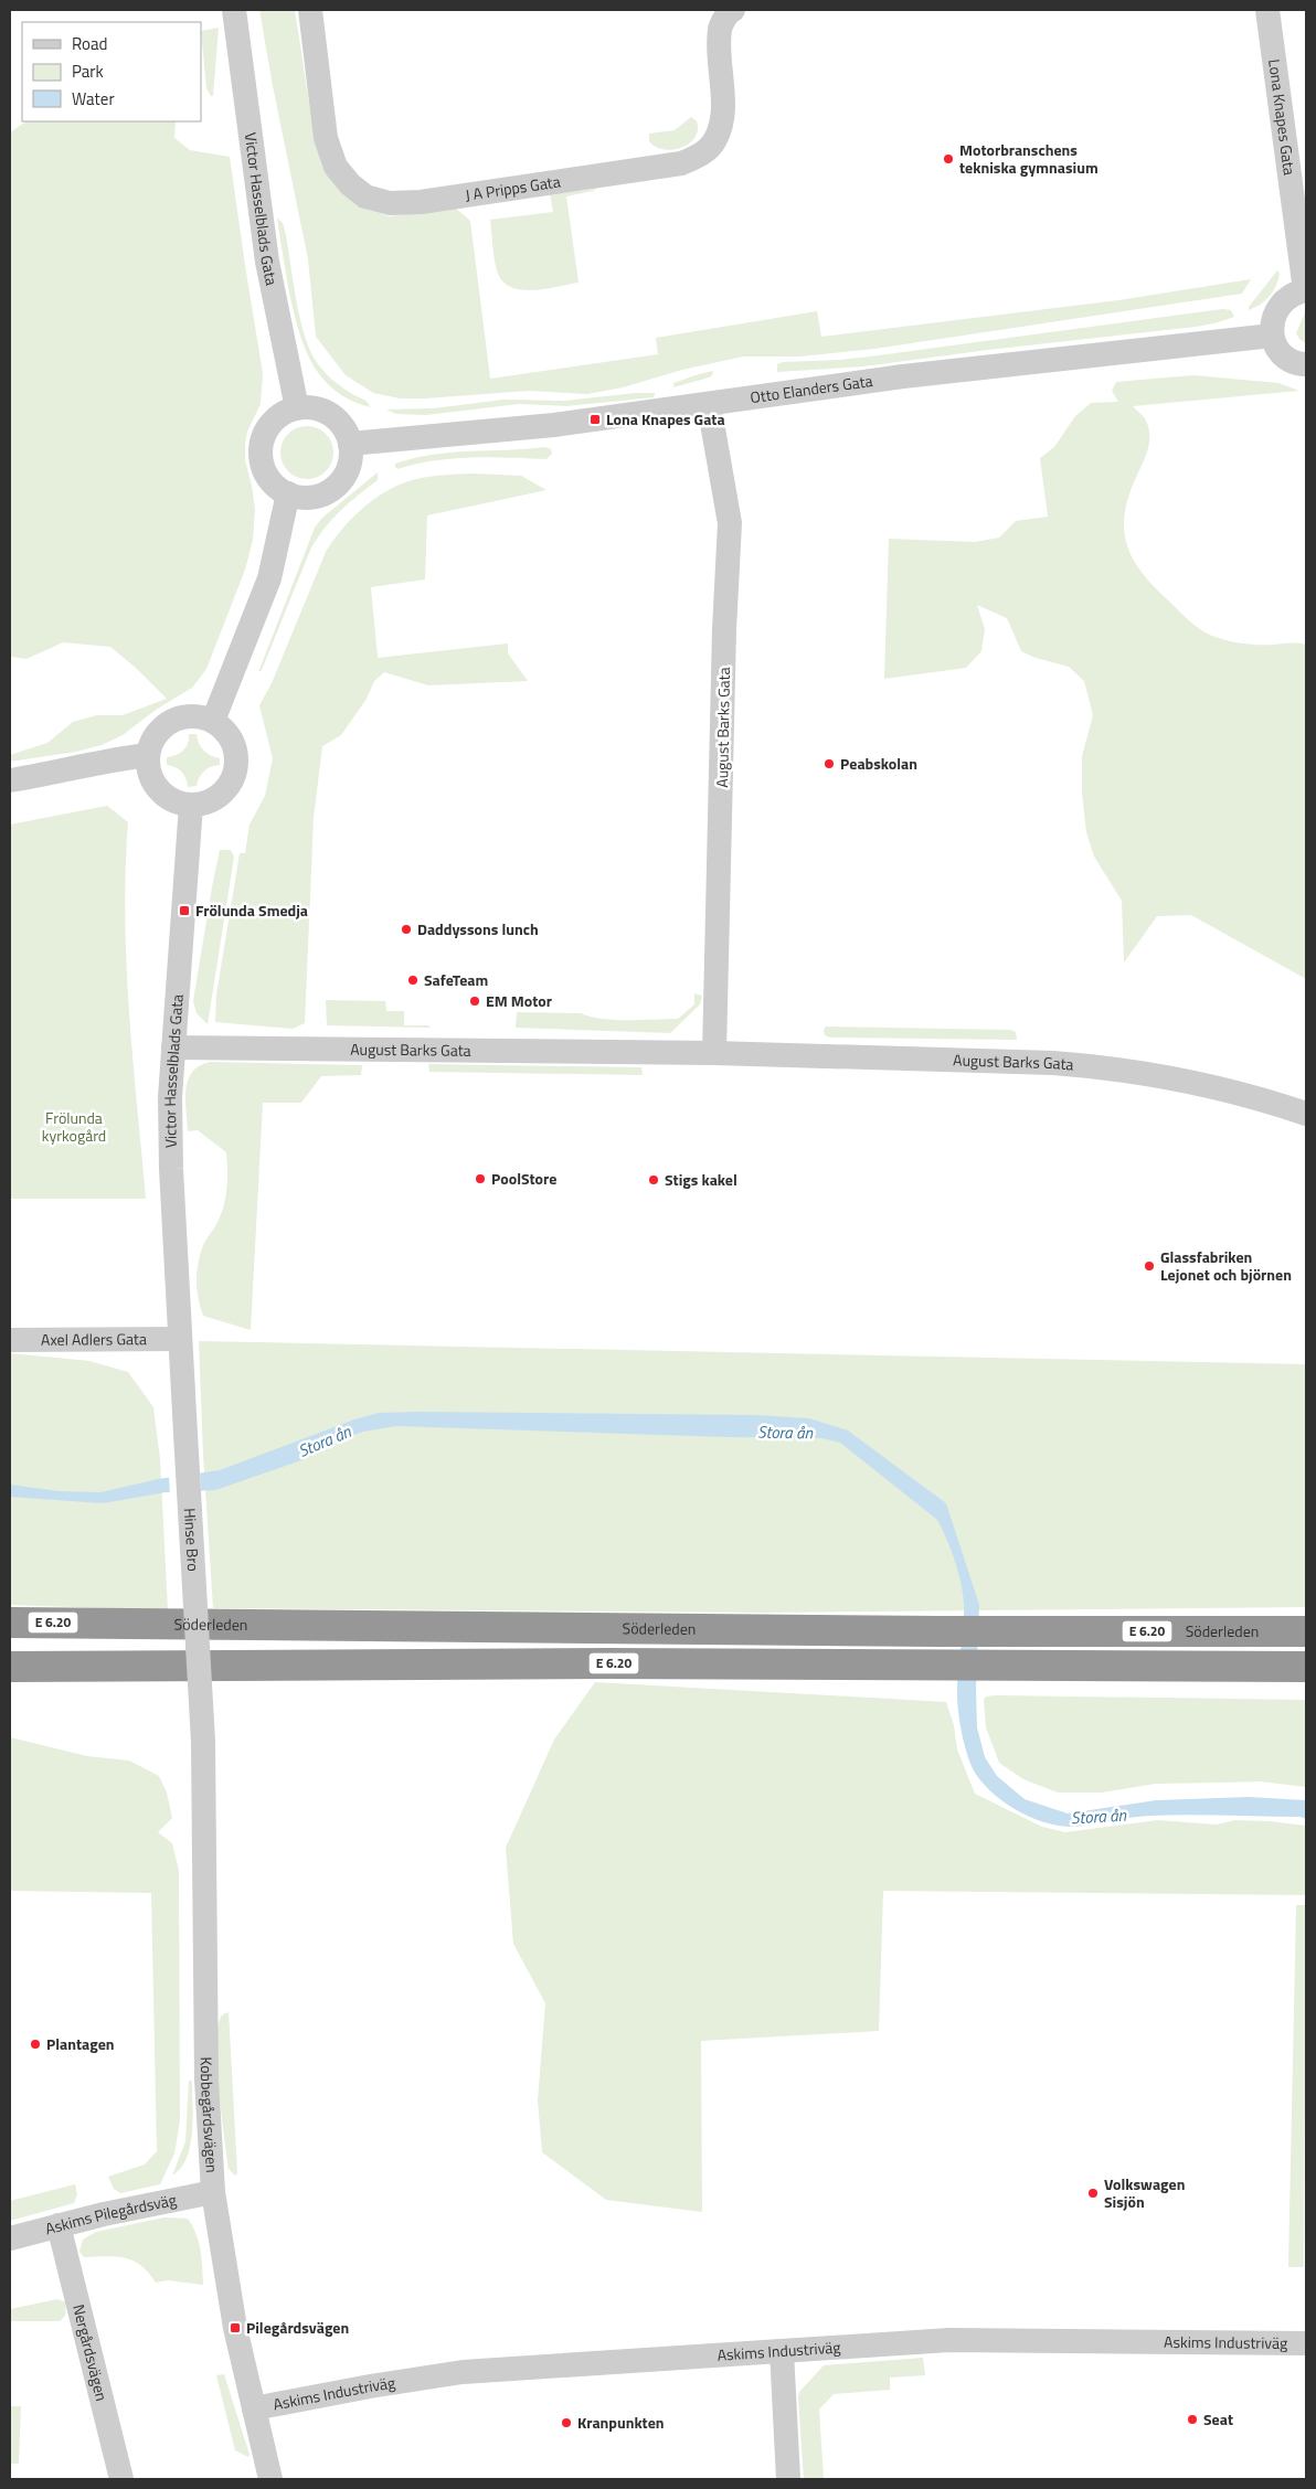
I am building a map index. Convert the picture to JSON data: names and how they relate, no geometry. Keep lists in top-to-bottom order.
{
  "streets": {
    "highway": ["E 6.20", "Söderleden"],
    "street": [
      "Lona Knapes Gata",
      "J A Pripps Gata",
      "Victor Hasselblads Gata",
      "Otto Elanders Gata",
      "August Barks Gata",
      "Axel Adlers Gata",
      "Hinse Bro",
      "Kobbegårdsvägen",
      "Askims Pilegårdsväg",
      "Askims Industriväg",
      "Nergårdsvägen"
    ]
  },
  "crossings": [
    ["Victor Hasselblads Gata", "Otto Elanders Gata"],
    ["Victor Hasselblads Gata", "August Barks Gata"],
    ["Victor Hasselblads Gata", "Axel Adlers Gata"],
    ["Victor Hasselblads Gata", "Hinse Bro"],
    ["Otto Elanders Gata", "August Barks Gata"],
    ["Axel Adlers Gata", "Hinse Bro"],
    ["Hinse Bro", "Kobbegårdsvägen"],
    ["Kobbegårdsvägen", "Askims Pilegårdsväg"],
    ["Kobbegårdsvägen", "Askims Industriväg"],
    ["Askims Pilegårdsväg", "Nergårdsvägen"]
  ],
  "water": ["Stora ån"],
  "parks": ["Frölunda kyrkogård"],
  "places": {
    "other": [
      "Motorbranschens tekniska gymnasium",
      "Peabskolan",
      "Daddyssons lunch",
      "SafeTeam",
      "EM Motor",
      "PoolStore",
      "Stigs kakel",
      "Glassfabriken Lejonet och björnen",
      "Plantagen",
      "Volkswagen Sisjön",
      "Seat",
      "Kranpunkten"
    ],
    "transit": ["Lona Knapes Gata", "Frölunda Smedja", "Pilegårdsvägen"]
  },
  "legend": ["Road", "Park", "Water"]
}
